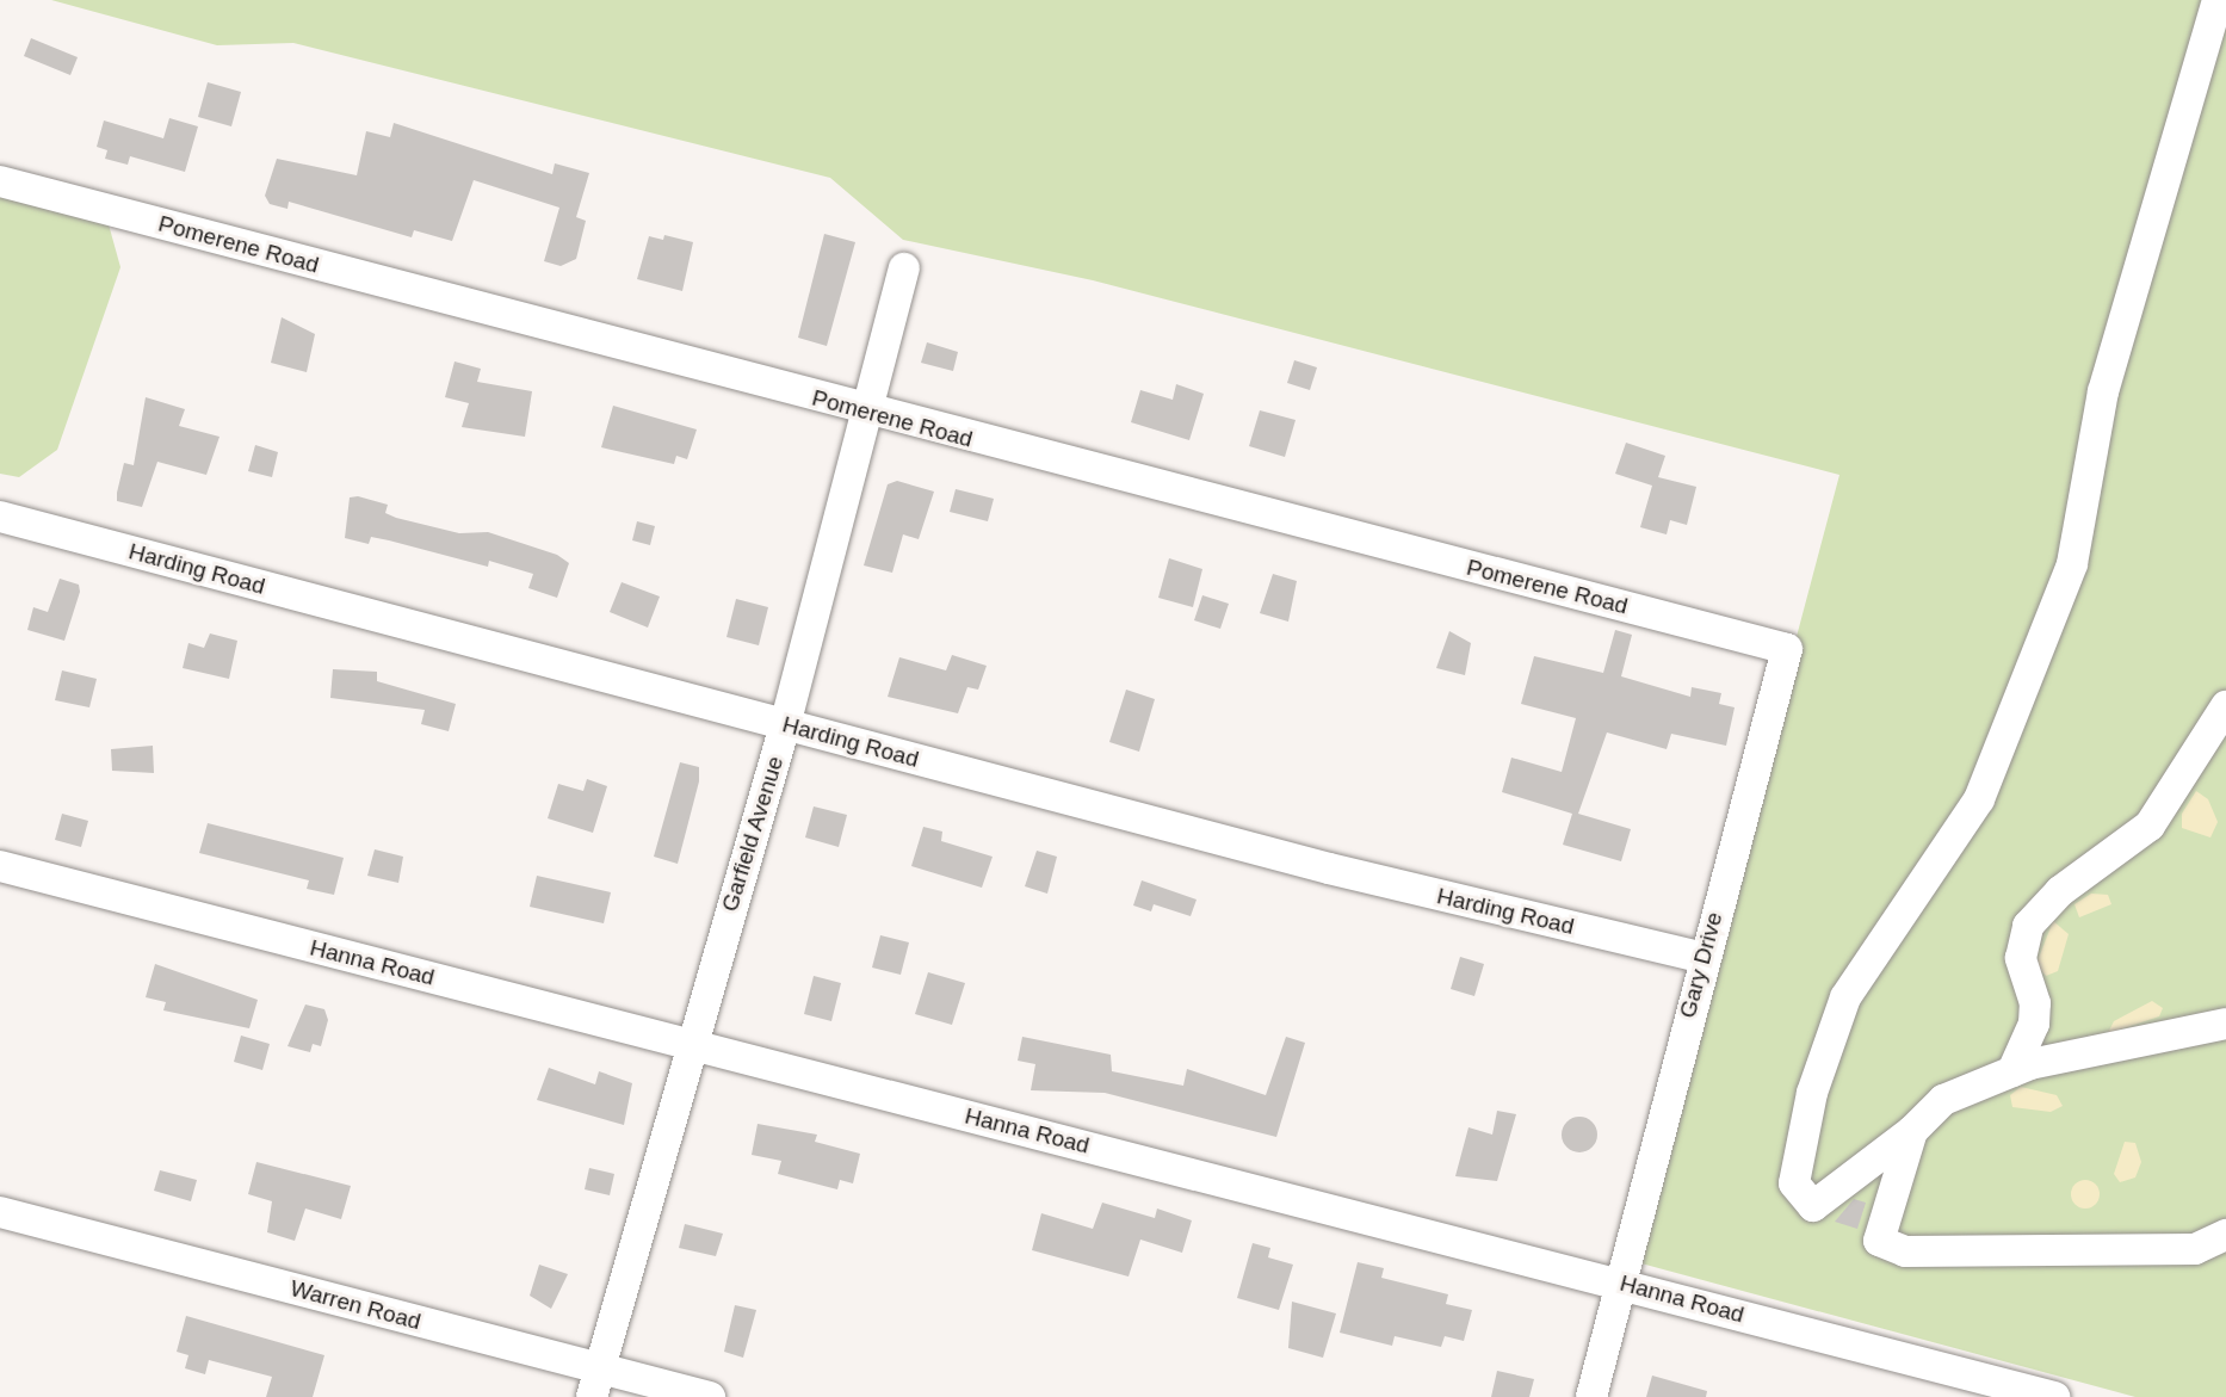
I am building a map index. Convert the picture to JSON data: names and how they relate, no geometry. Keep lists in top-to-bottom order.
{
  "streets": {
    "street": [
      "Pomerene Road",
      "Harding Road",
      "Garfield Avenue",
      "Hanna Road",
      "Gary Drive",
      "Warren Road"
    ]
  },
  "crossings": [
    ["Pomerene Road", "Garfield Avenue"],
    ["Pomerene Road", "Gary Drive"],
    ["Harding Road", "Garfield Avenue"],
    ["Harding Road", "Gary Drive"],
    ["Garfield Avenue", "Hanna Road"],
    ["Garfield Avenue", "Warren Road"],
    ["Hanna Road", "Gary Drive"]
  ]
}
